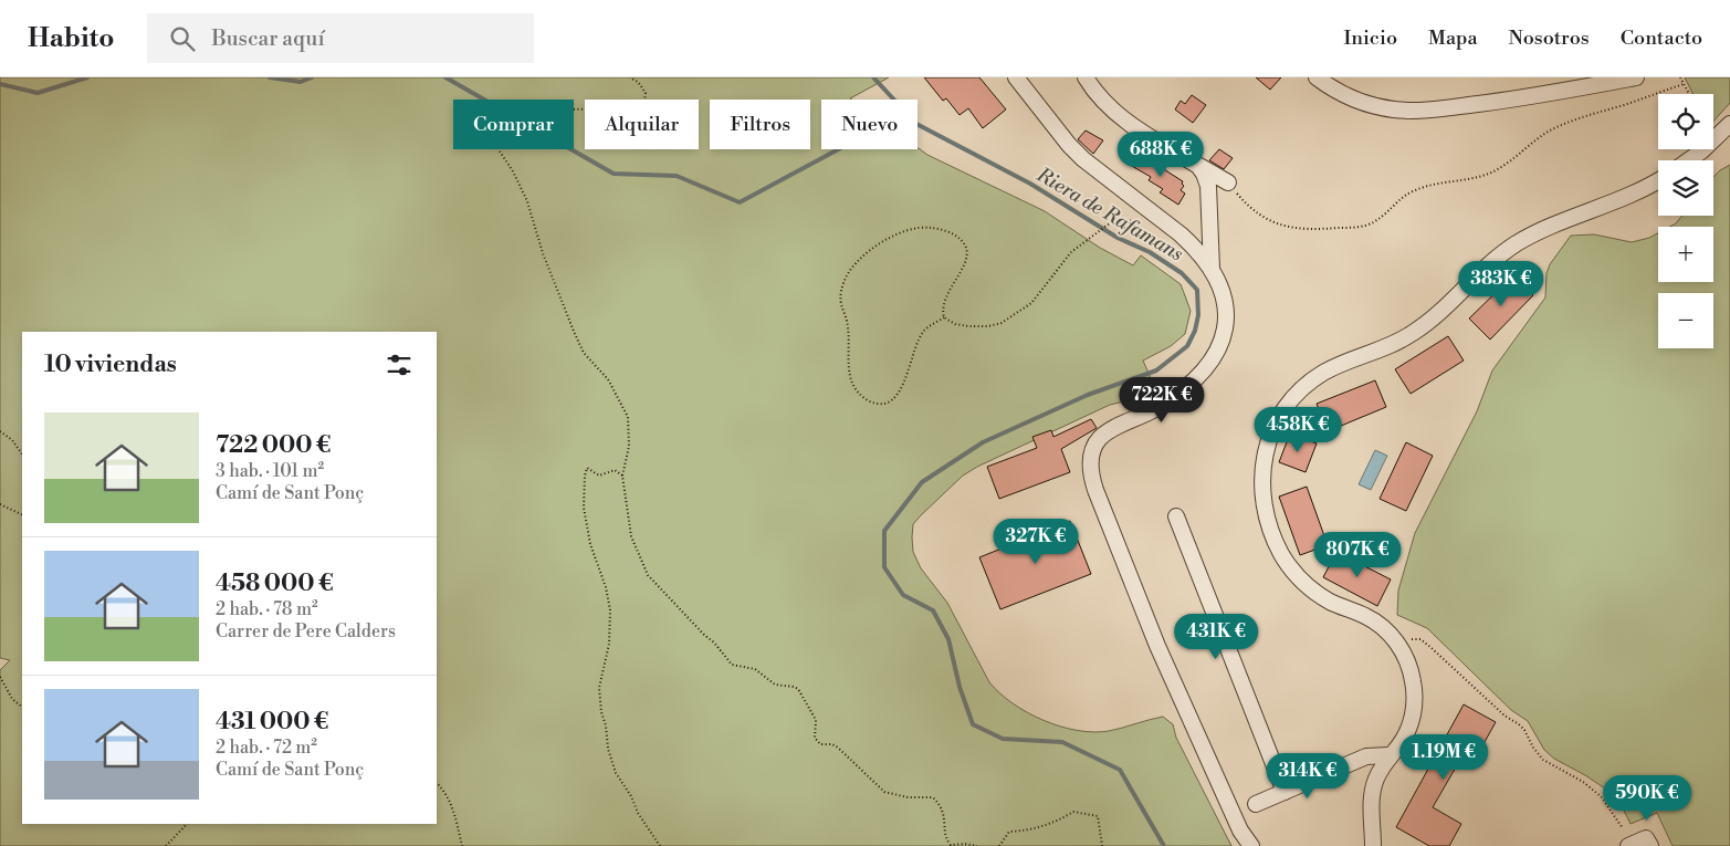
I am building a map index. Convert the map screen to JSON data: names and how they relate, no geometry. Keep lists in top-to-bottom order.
{
  "water": ["Riera de Rafamans"],
  "page": {
    "header": "Habito",
    "search": "Buscar aquí",
    "nav": [
      "Inicio",
      "Mapa",
      "Nosotros",
      "Contacto"
    ],
    "map_buttons": ["+", "−"],
    "chip": [
      "Comprar",
      "Alquilar",
      "Filtros",
      "Nuevo"
    ],
    "price": [
      "688K €",
      "383K €",
      "722K €",
      "458K €",
      "327K €",
      "807K €",
      "431K €",
      "1.19M €",
      "314K €",
      "590K €"
    ],
    "heading": "10 viviendas",
    "list": [
      {
        "name": "722 000 €",
        "note": "3 hab. · 101 m² · Camí de Sant Ponç"
      },
      {
        "name": "458 000 €",
        "note": "2 hab. · 78 m² · Carrer de Pere Calders"
      },
      {
        "name": "431 000 €",
        "note": "2 hab. · 72 m² · Camí de Sant Ponç"
      }
    ]
  }
}
